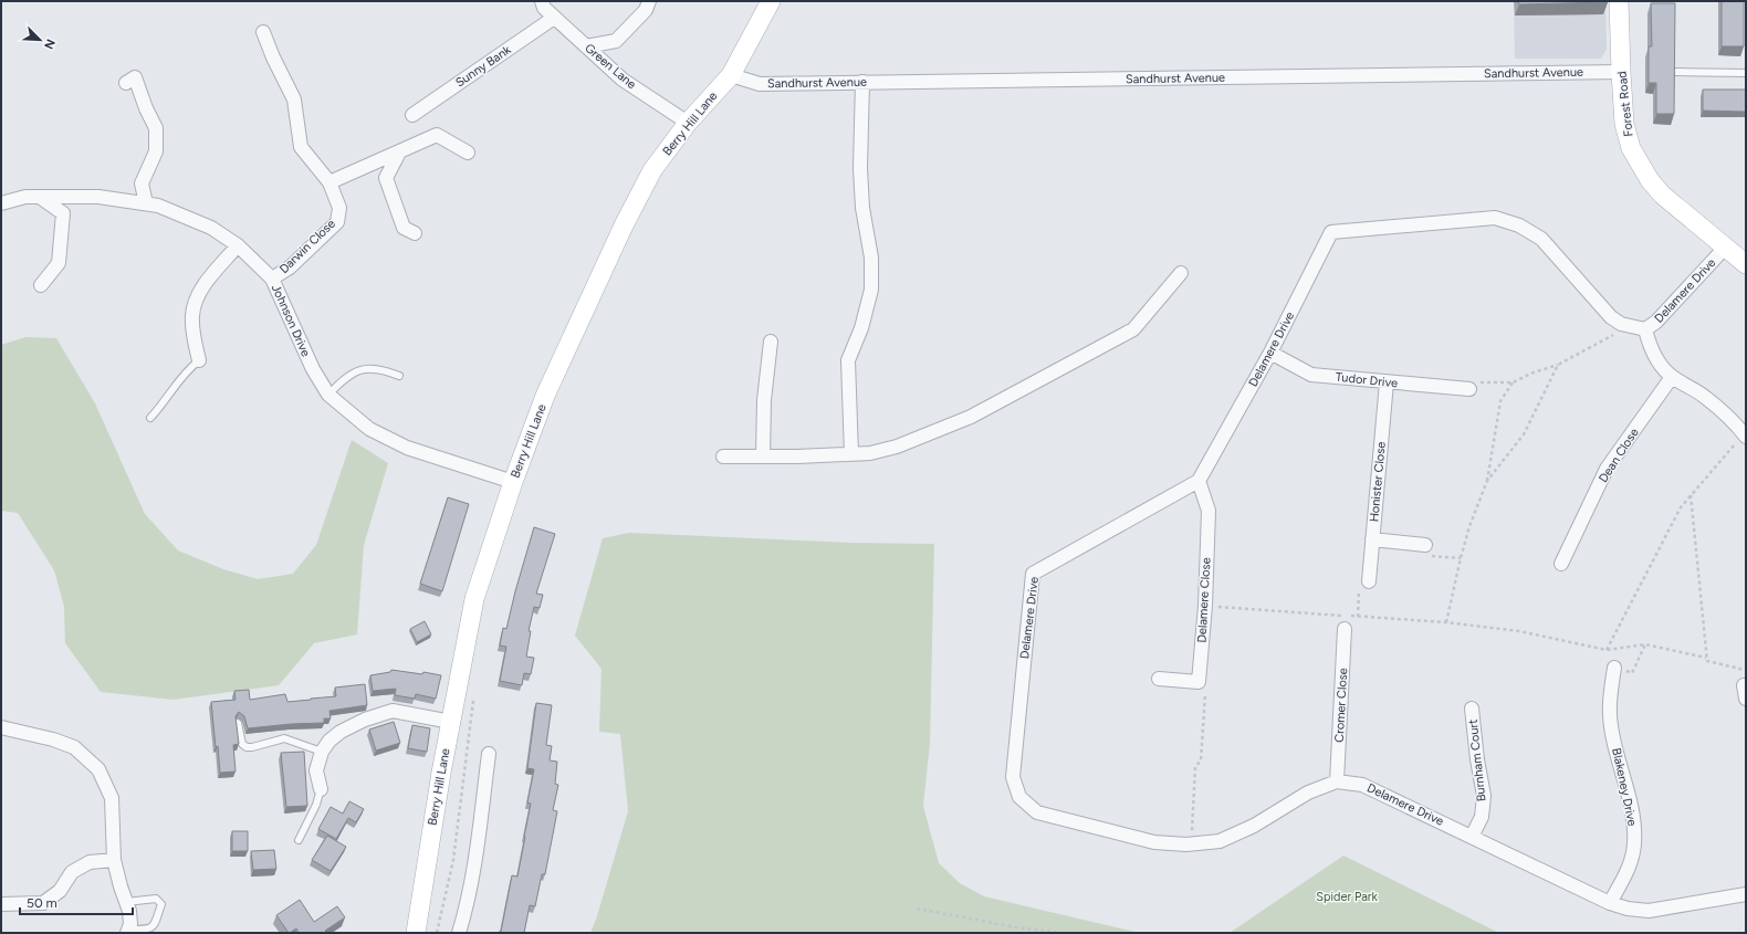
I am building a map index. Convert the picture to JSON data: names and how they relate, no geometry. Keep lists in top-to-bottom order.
{
  "streets": {
    "street": [
      "Sunny Bank",
      "Green Lane",
      "Sandhurst Avenue",
      "Forest Road",
      "Berry Hill Lane",
      "Darwin Close",
      "Delamere Drive",
      "Johnson Drive",
      "Tudor Drive",
      "Dean Close",
      "Honister Close",
      "Delamere Close",
      "Cromer Close",
      "Burnham Court",
      "Blakeney Drive"
    ]
  },
  "crossings": [
    ["Sunny Bank", "Green Lane"],
    ["Green Lane", "Berry Hill Lane"],
    ["Sandhurst Avenue", "Forest Road"],
    ["Sandhurst Avenue", "Berry Hill Lane"],
    ["Forest Road", "Delamere Drive"],
    ["Berry Hill Lane", "Johnson Drive"],
    ["Darwin Close", "Johnson Drive"],
    ["Delamere Drive", "Tudor Drive"],
    ["Delamere Drive", "Delamere Close"],
    ["Delamere Drive", "Cromer Close"],
    ["Delamere Drive", "Burnham Court"],
    ["Delamere Drive", "Blakeney Drive"],
    ["Tudor Drive", "Honister Close"]
  ],
  "parks": ["Spider Park"],
  "scale_bar": "50 m",
  "north": "bottom right"
}
